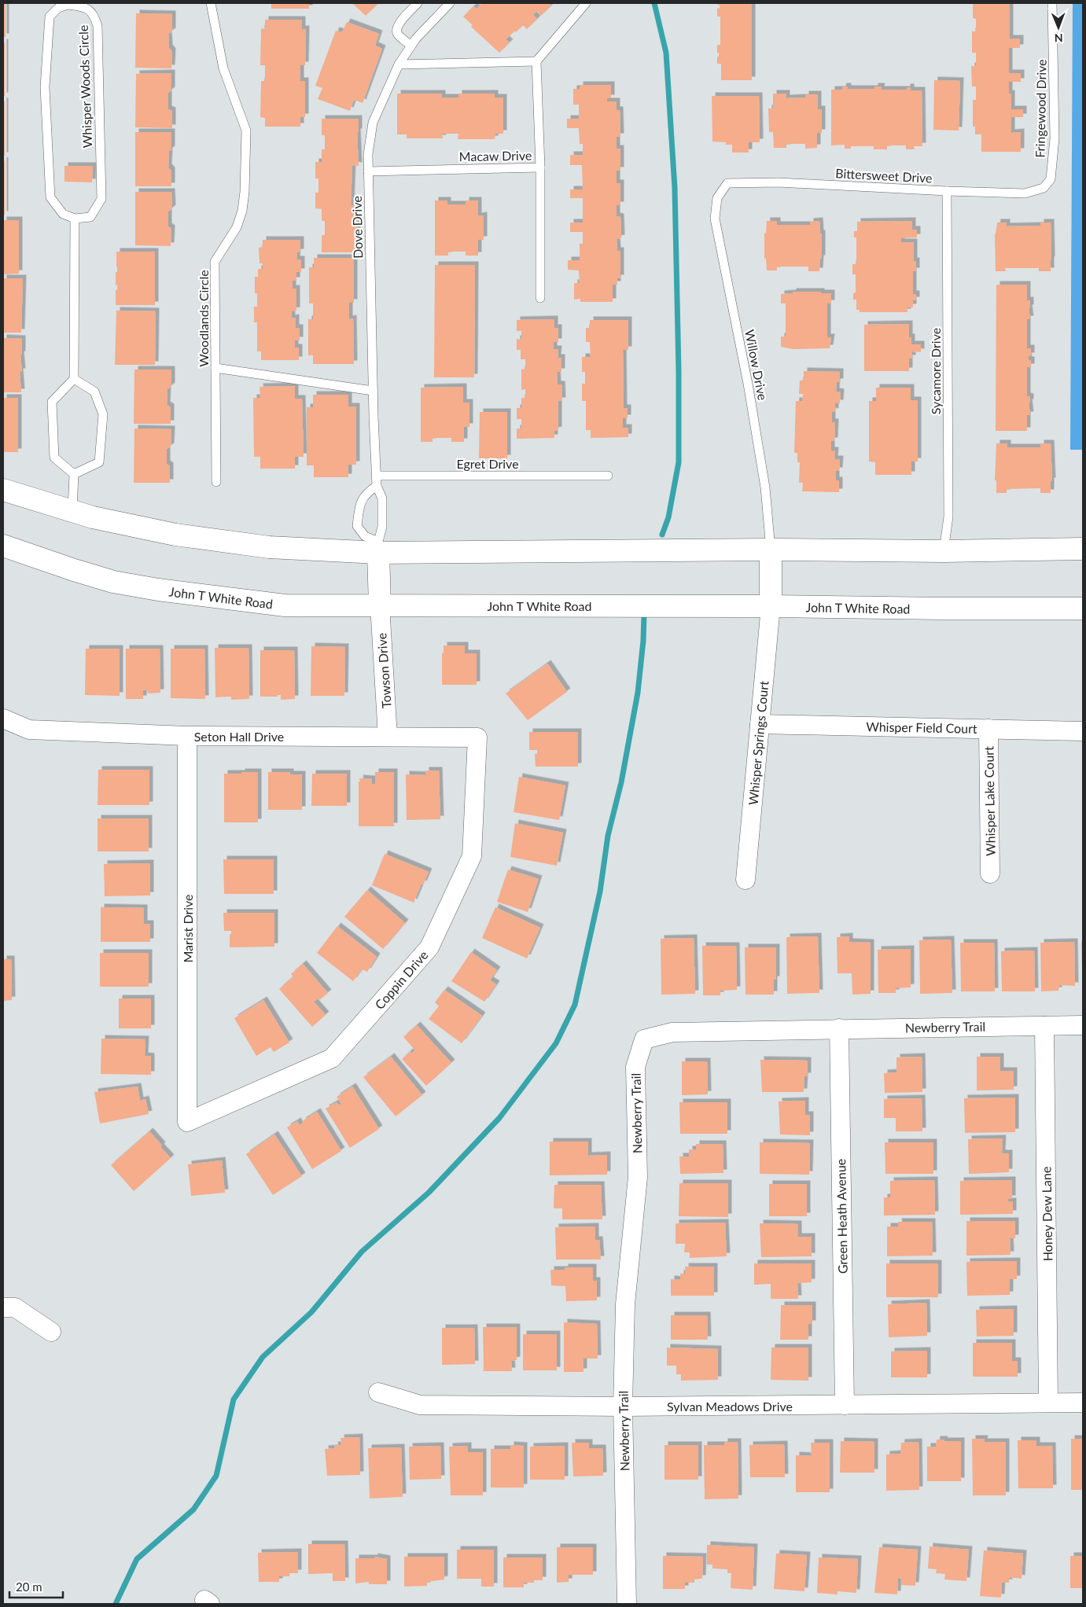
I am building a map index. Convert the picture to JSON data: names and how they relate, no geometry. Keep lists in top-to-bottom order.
{
  "streets": {
    "main road": ["John T White Road"],
    "street": [
      "Towson Drive",
      "Whisper Field Court",
      "Seton Hall Drive",
      "Whisper Springs Court",
      "Whisper Lake Court",
      "Marist Drive",
      "Coppin Drive",
      "Newberry Trail",
      "Honey Dew Lane",
      "Green Heath Avenue",
      "Sylvan Meadows Drive"
    ],
    "lane": [
      "Whisper Woods Circle",
      "Fringewood Drive",
      "Macaw Drive",
      "Bittersweet Drive",
      "Dove Drive",
      "Woodlands Circle",
      "Willow Drive",
      "Sycamore Drive",
      "Egret Drive"
    ]
  },
  "crossings": [
    ["Fringewood Drive", "Bittersweet Drive"],
    ["Macaw Drive", "Dove Drive"],
    ["Bittersweet Drive", "Willow Drive"],
    ["Bittersweet Drive", "Sycamore Drive"],
    ["Dove Drive", "Egret Drive"],
    ["John T White Road", "Towson Drive"],
    ["John T White Road", "Whisper Springs Court"],
    ["Towson Drive", "Seton Hall Drive"],
    ["Whisper Field Court", "Whisper Springs Court"],
    ["Whisper Field Court", "Whisper Lake Court"],
    ["Seton Hall Drive", "Marist Drive"],
    ["Seton Hall Drive", "Coppin Drive"],
    ["Marist Drive", "Coppin Drive"],
    ["Newberry Trail", "Honey Dew Lane"],
    ["Newberry Trail", "Green Heath Avenue"],
    ["Newberry Trail", "Sylvan Meadows Drive"],
    ["Honey Dew Lane", "Sylvan Meadows Drive"],
    ["Green Heath Avenue", "Sylvan Meadows Drive"]
  ],
  "scale_bar": "20 m",
  "north": "bottom"
}
